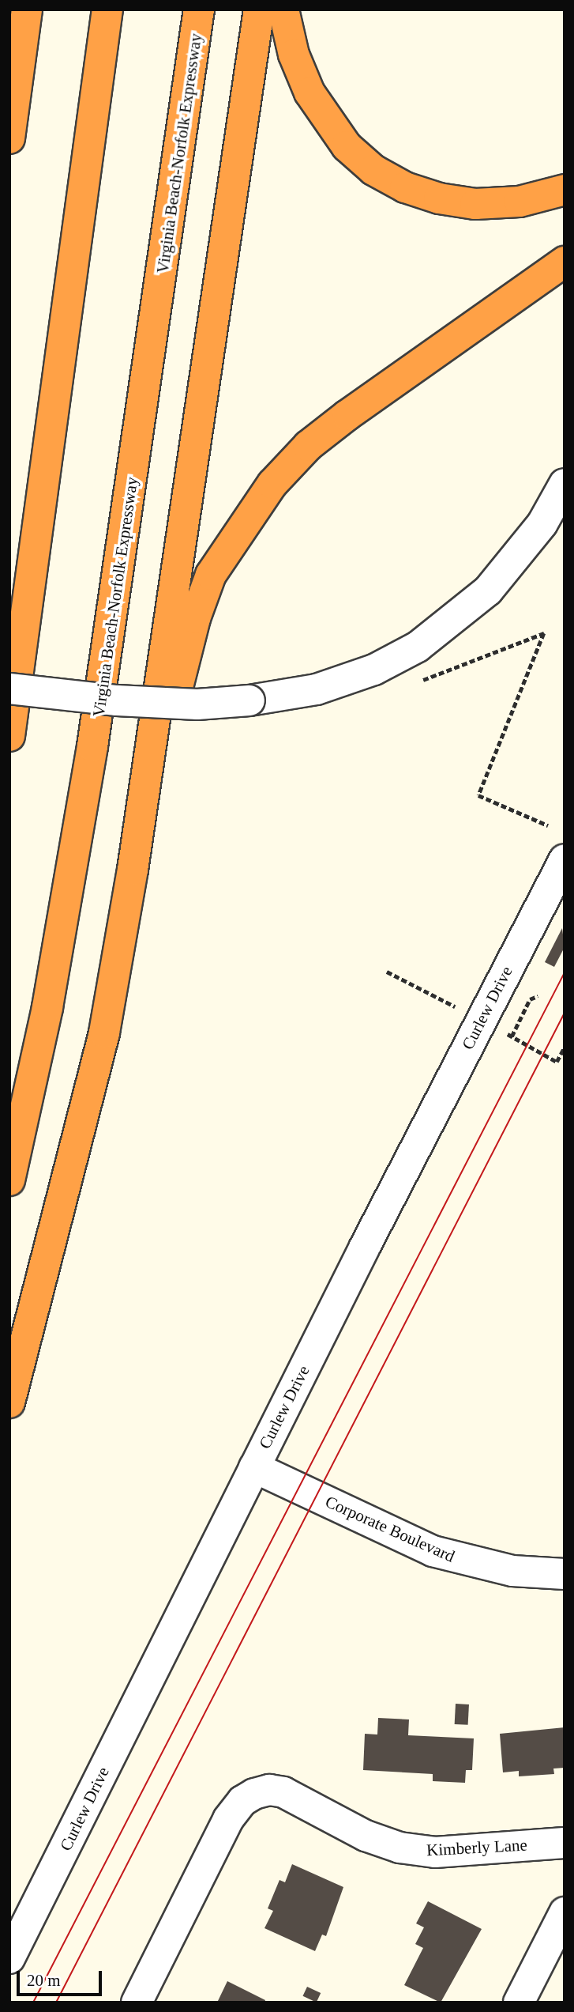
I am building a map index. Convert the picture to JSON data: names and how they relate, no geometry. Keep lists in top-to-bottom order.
{
  "streets": {
    "highway": ["Virginia Beach-Norfolk Expressway"],
    "street": ["Curlew Drive", "Corporate Boulevard", "Kimberly Lane"]
  },
  "crossings": [
    ["Curlew Drive", "Corporate Boulevard"]
  ],
  "scale_bar": "20 m"
}
